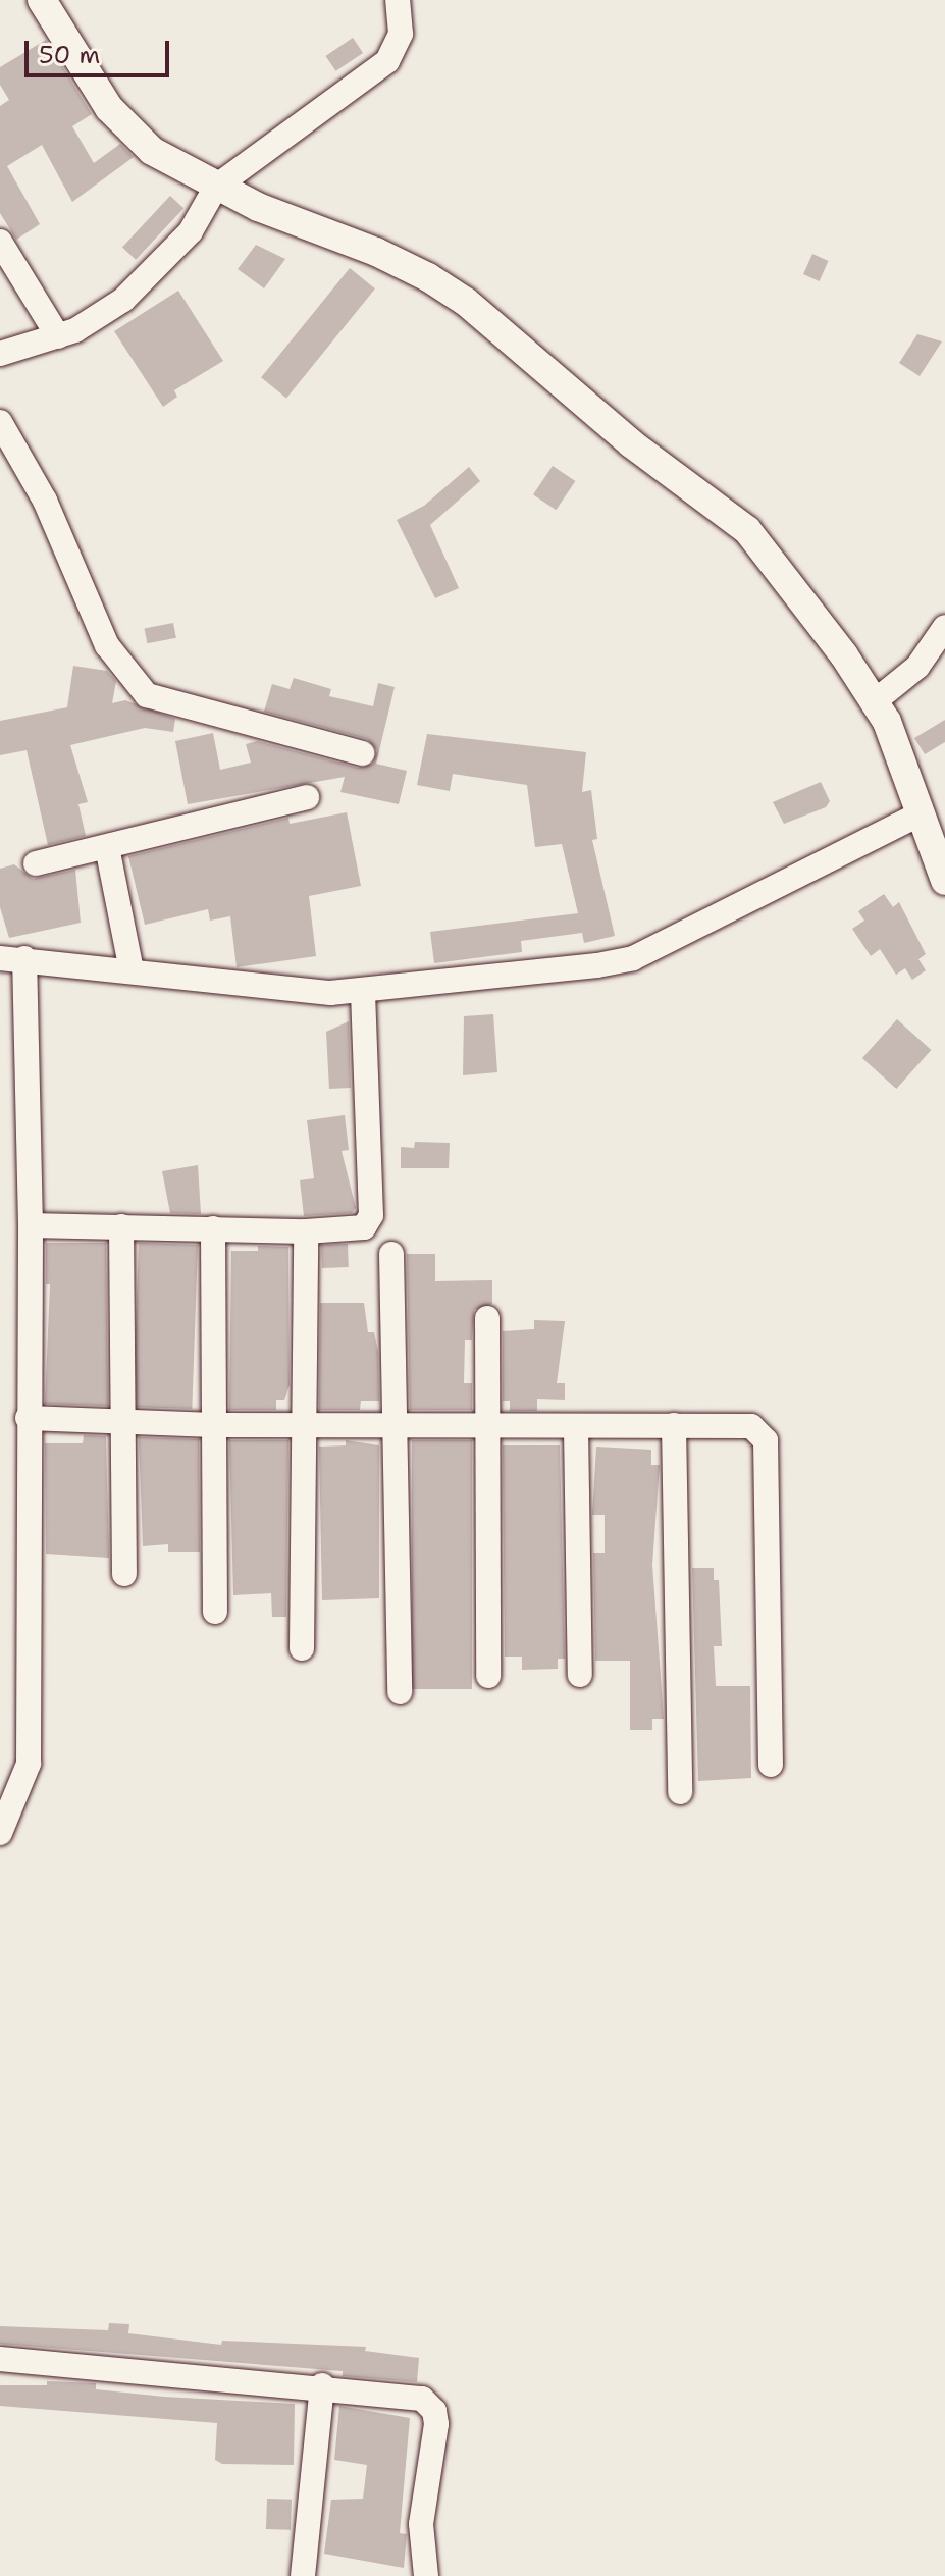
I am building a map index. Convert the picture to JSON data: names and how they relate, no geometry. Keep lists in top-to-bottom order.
{
  "scale_bar": "50 m"
}
